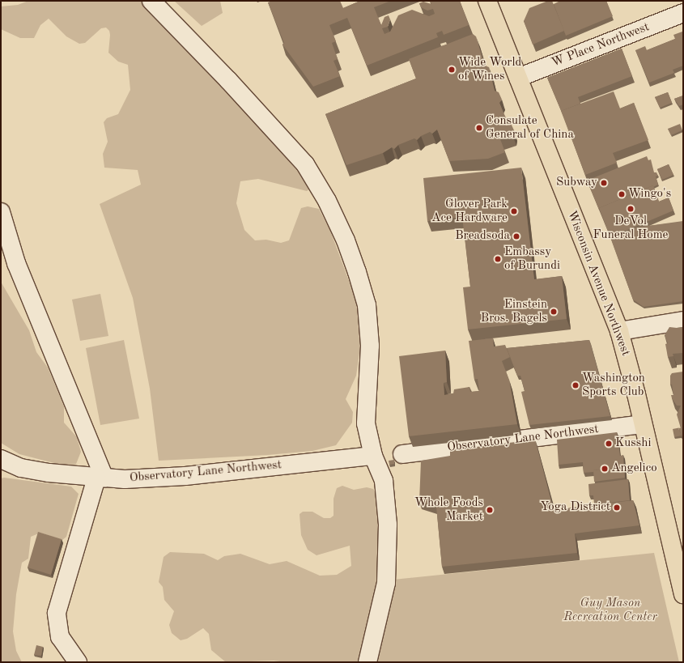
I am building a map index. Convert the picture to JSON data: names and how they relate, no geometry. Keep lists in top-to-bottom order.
{
  "streets": {
    "main road": ["Wisconsin Avenue Northwest"],
    "street": ["W Place Northwest", "Observatory Lane Northwest"]
  },
  "crossings": [
    ["W Place Northwest", "Wisconsin Avenue Northwest"],
    ["Wisconsin Avenue Northwest", "Observatory Lane Northwest"]
  ],
  "parks": ["Guy Mason Recreation Center"],
  "places": [
    "Wide World of Wines",
    "Consulate General of China",
    "Subway",
    "Wingo's",
    "DeVol Funeral Home",
    "Glover Park Ace Hardware",
    "Breadsoda",
    "Embassy of Burundi",
    "Einstein Bros. Bagels",
    "Washington Sports Club",
    "Kusshi",
    "Angelico",
    "Yoga District",
    "Whole Foods Market"
  ]
}
